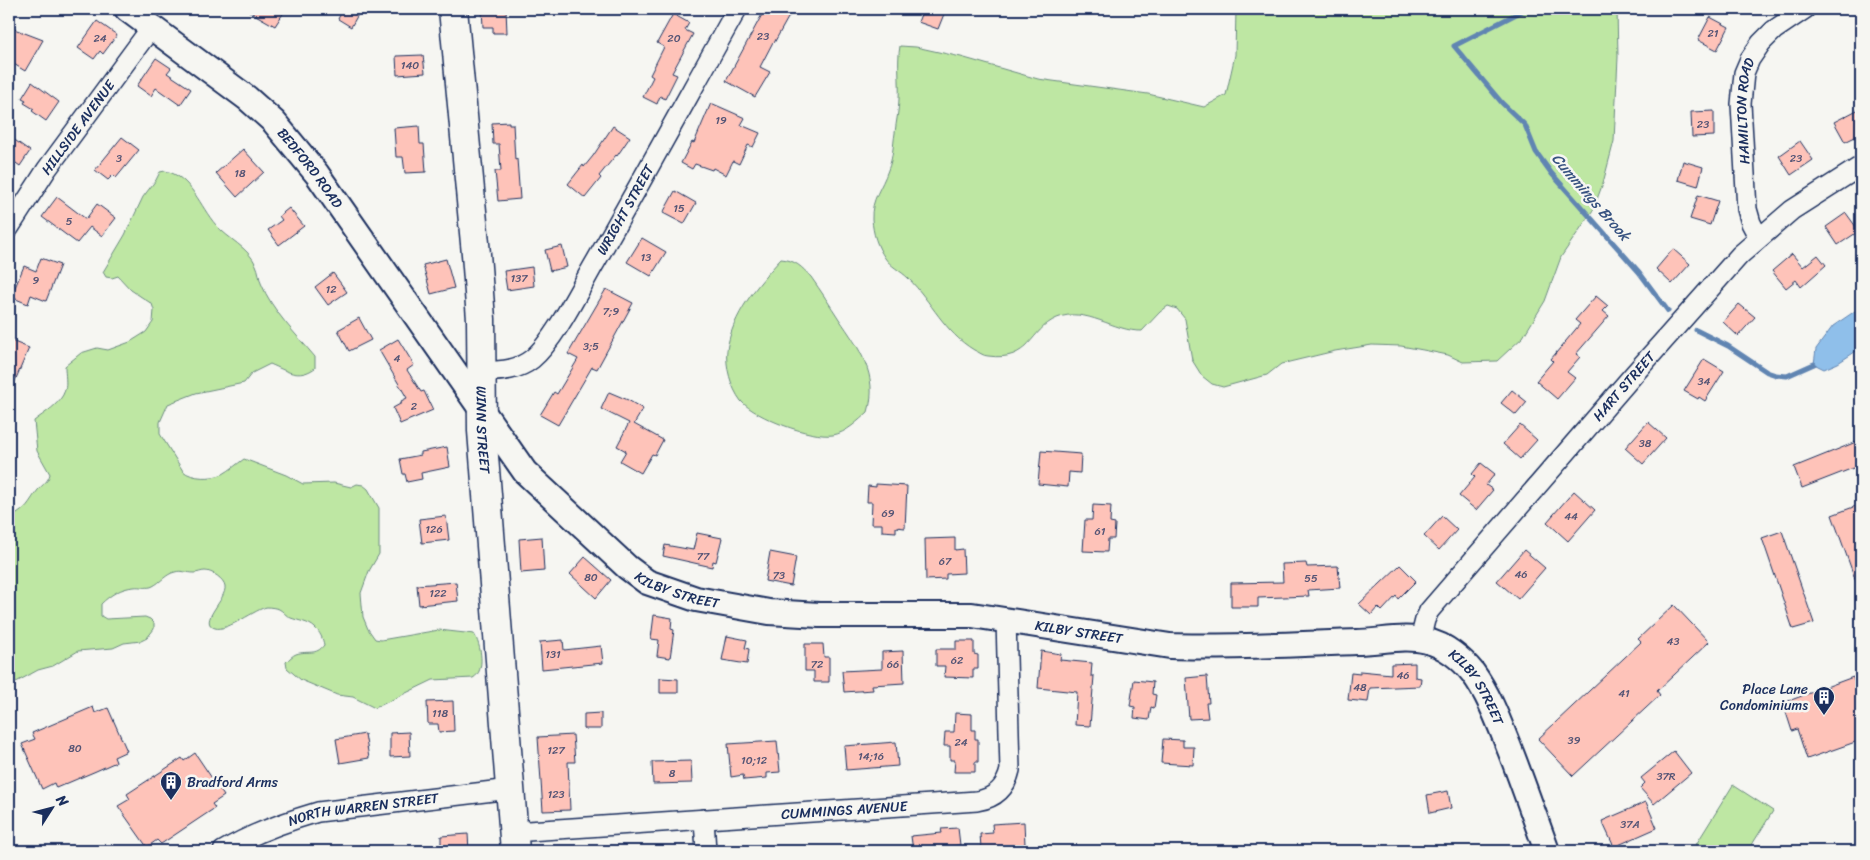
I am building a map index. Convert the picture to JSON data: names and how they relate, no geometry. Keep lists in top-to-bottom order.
{
  "streets": {
    "main road": ["WINN STREET"],
    "street": [
      "HAMILTON ROAD",
      "HILLSIDE AVENUE",
      "BEDFORD ROAD",
      "WRIGHT STREET",
      "HART STREET",
      "KILBY STREET",
      "NORTH WARREN STREET",
      "CUMMINGS AVENUE"
    ]
  },
  "crossings": [
    ["HAMILTON ROAD", "HART STREET"],
    ["HILLSIDE AVENUE", "BEDFORD ROAD"],
    ["BEDFORD ROAD", "WINN STREET"],
    ["BEDFORD ROAD", "KILBY STREET"],
    ["WRIGHT STREET", "WINN STREET"],
    ["HART STREET", "KILBY STREET"],
    ["WINN STREET", "KILBY STREET"],
    ["WINN STREET", "NORTH WARREN STREET"],
    ["WINN STREET", "CUMMINGS AVENUE"],
    ["KILBY STREET", "CUMMINGS AVENUE"]
  ],
  "water": ["Cummings Brook"],
  "places": {
    "building": ["Place Lane Condominiums", "Bradford Arms"]
  },
  "house_numbers": [
    "21",
    "23",
    "24",
    "20",
    "140",
    "19",
    "23",
    "3",
    "23",
    "18",
    "15",
    "5",
    "13",
    "137",
    "9",
    "12",
    "7;9",
    "3;5",
    "4",
    "34",
    "2",
    "38",
    "69",
    "44",
    "126",
    "61",
    "77",
    "67",
    "46",
    "73",
    "80",
    "55",
    "122",
    "43",
    "131",
    "62",
    "72",
    "66",
    "46",
    "48",
    "41",
    "118",
    "39",
    "24",
    "80",
    "127",
    "14;16",
    "10;12",
    "8",
    "37R",
    "123",
    "37A"
  ],
  "north": "top right"
}
